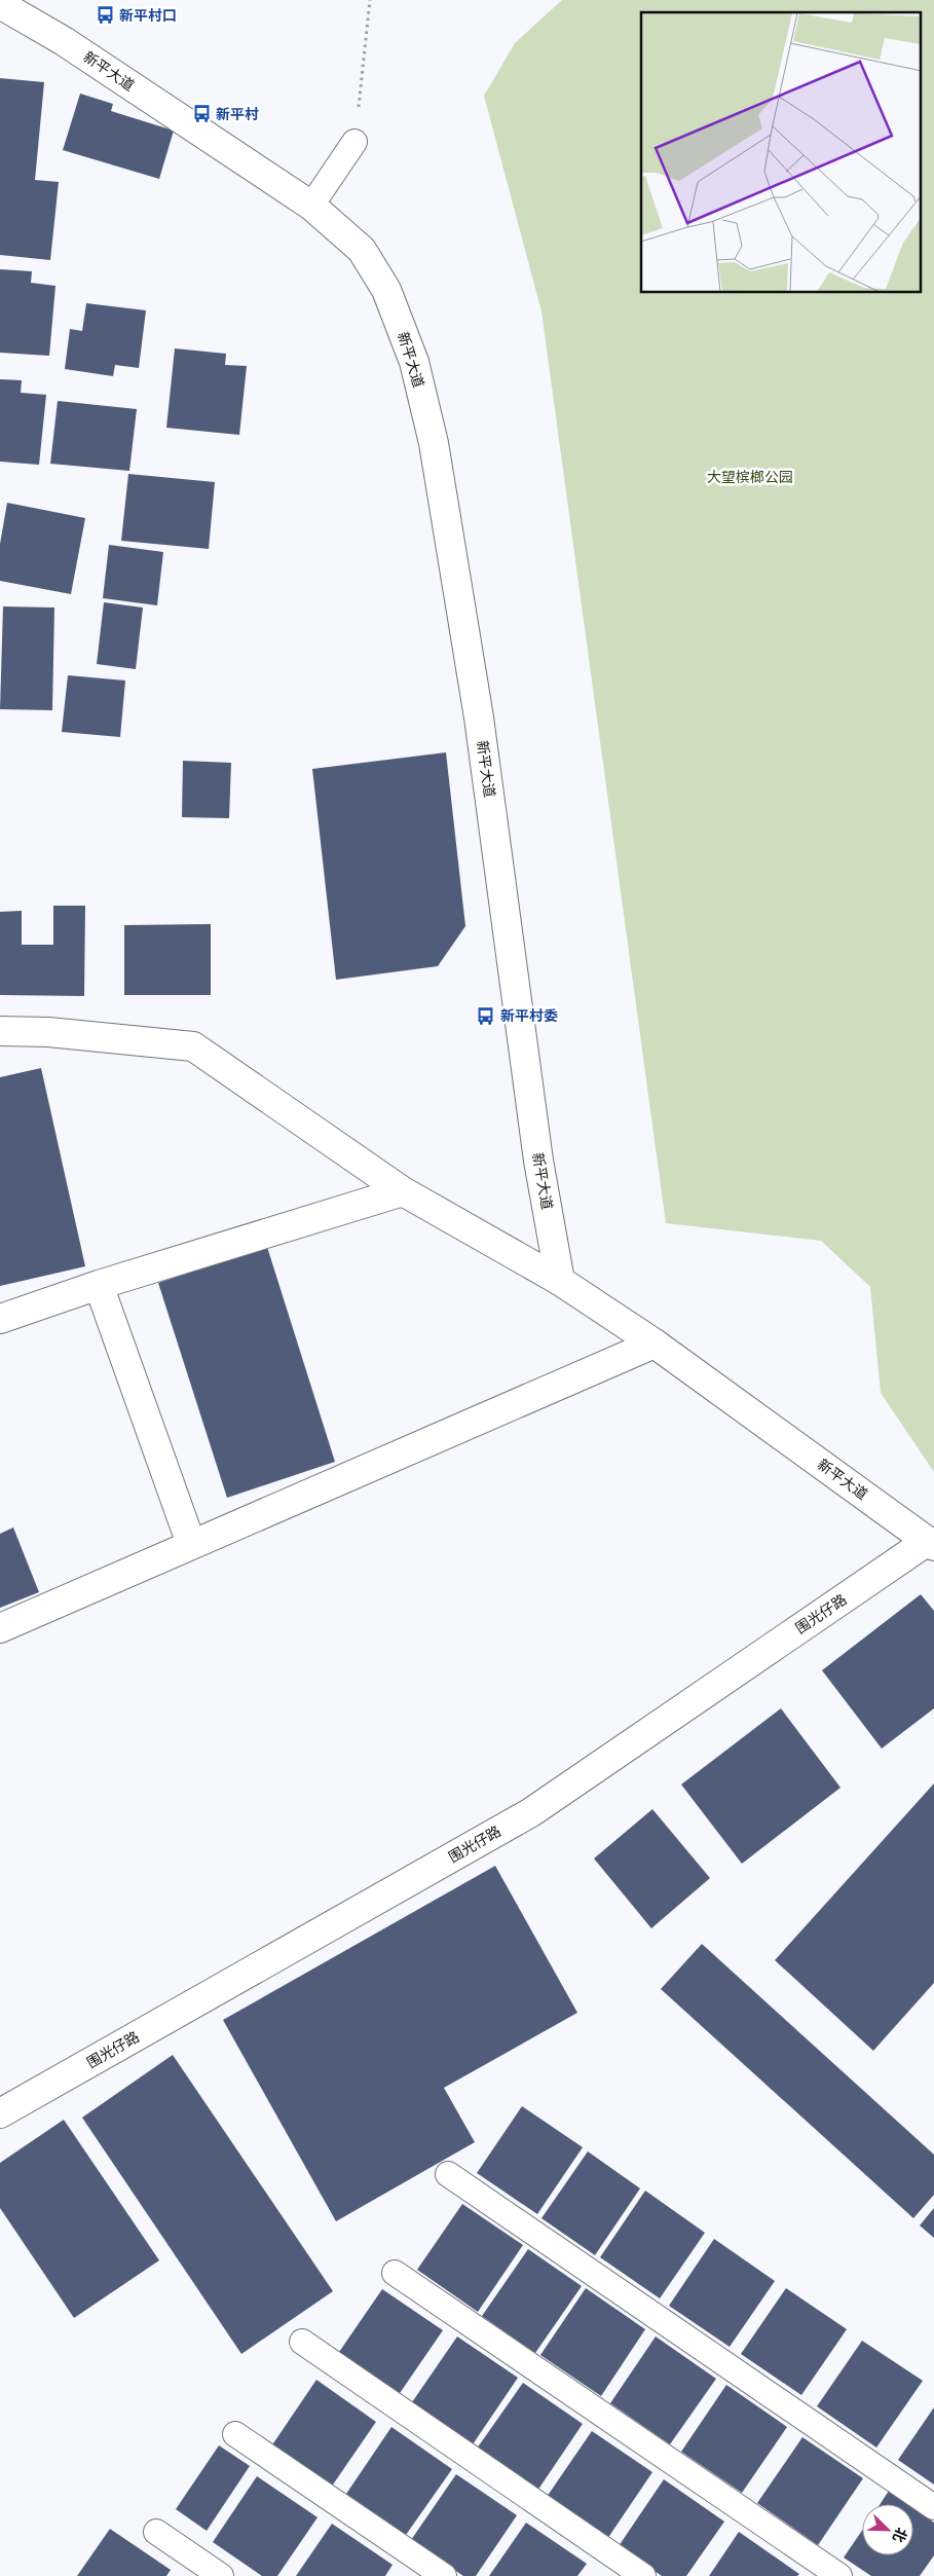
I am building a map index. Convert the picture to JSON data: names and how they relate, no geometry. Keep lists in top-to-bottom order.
{
  "streets": {
    "street": ["新平大道", "围光仔路"]
  },
  "crossings": [
    ["新平大道", "围光仔路"]
  ],
  "parks": ["大望槟榔公园"],
  "places": {
    "bus stop": ["新平村口", "新平村", "新平村委"]
  },
  "north": "bottom right"
}
